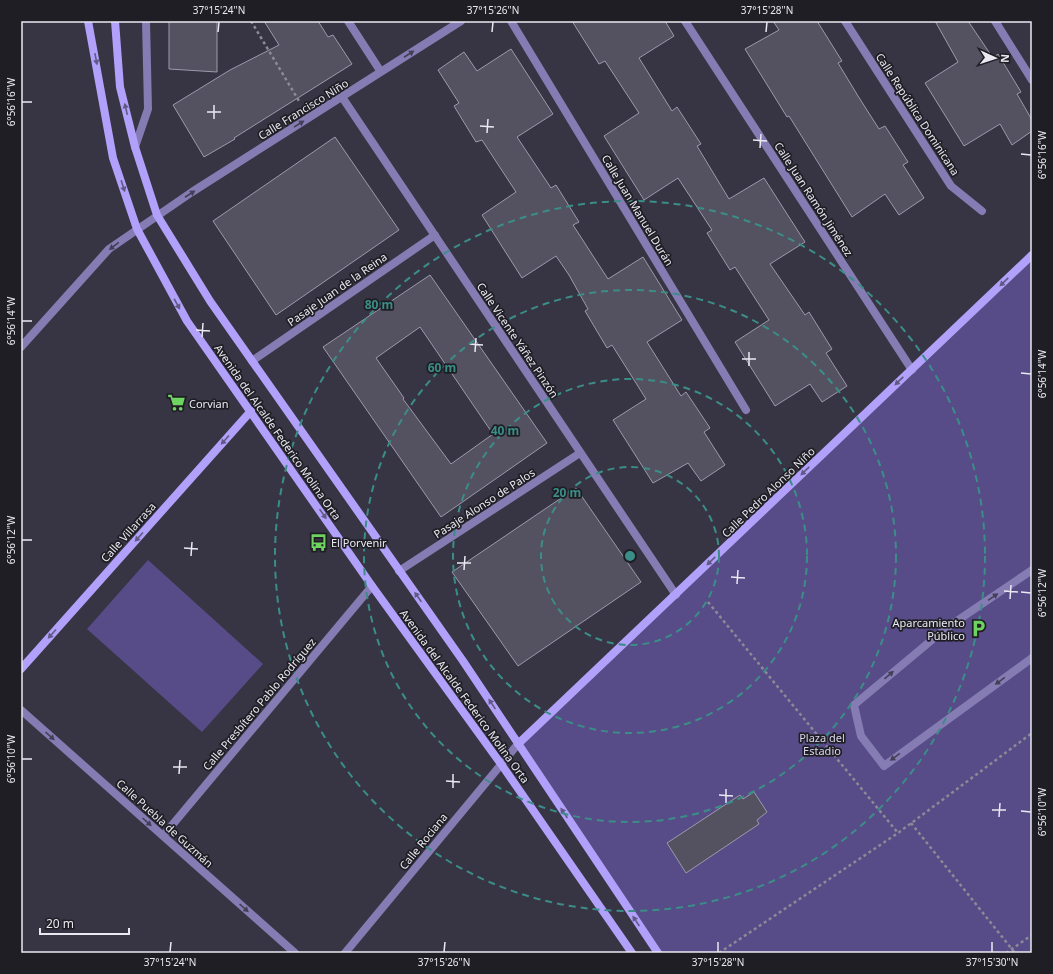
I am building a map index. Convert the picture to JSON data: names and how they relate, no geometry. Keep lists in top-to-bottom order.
{
  "streets": {
    "main road": ["Avenida del Alcalde Federico Molina Orta", "Calle Pedro Alonso Niño", "Calle Villarrasa"],
    "street": [
      "Calle Francisco Niño",
      "Calle República Dominicana",
      "Calle Juan Ramón Jiménez",
      "Calle Juan Manuel Durán",
      "Pasaje Juan de la Reina",
      "Calle Vicente Yáñez Pinzón",
      "Pasaje Alonso de Palos",
      "Calle Presbítero Pablo Rodríguez",
      "Calle Puebla de Guzmán",
      "Calle Rociana"
    ]
  },
  "crossings": [
    ["Calle Francisco Niño", "Calle Vicente Yáñez Pinzón"],
    ["Calle Francisco Niño", "Avenida del Alcalde Federico Molina Orta"],
    ["Calle Juan Ramón Jiménez", "Calle Pedro Alonso Niño"],
    ["Pasaje Juan de la Reina", "Calle Vicente Yáñez Pinzón"],
    ["Pasaje Juan de la Reina", "Avenida del Alcalde Federico Molina Orta"],
    ["Calle Vicente Yáñez Pinzón", "Calle Pedro Alonso Niño"],
    ["Calle Vicente Yáñez Pinzón", "Pasaje Alonso de Palos"],
    ["Avenida del Alcalde Federico Molina Orta", "Calle Pedro Alonso Niño"],
    ["Avenida del Alcalde Federico Molina Orta", "Pasaje Alonso de Palos"],
    ["Avenida del Alcalde Federico Molina Orta", "Calle Villarrasa"],
    ["Avenida del Alcalde Federico Molina Orta", "Calle Presbítero Pablo Rodríguez"],
    ["Avenida del Alcalde Federico Molina Orta", "Calle Rociana"],
    ["Calle Pedro Alonso Niño", "Calle Rociana"],
    ["Calle Presbítero Pablo Rodríguez", "Calle Puebla de Guzmán"]
  ],
  "one_way": ["Calle Pedro Alonso Niño", "Calle Villarrasa", "Calle Puebla de Guzmán"],
  "parks": ["Plaza del Estadio"],
  "places": {
    "supermarket": ["Corvian"],
    "bus stop": ["El Porvenir"],
    "parking": ["Aparcamiento Público"]
  },
  "scale_bar": "20 m",
  "north": "right",
  "coordinates": [
    "37°15'24\"N",
    "37°15'26\"N",
    "37°15'28\"N",
    "6°56'16\"W",
    "6°56'14\"W",
    "6°56'12\"W",
    "6°56'10\"W",
    "37°15'30\"N"
  ],
  "rings": [
    "80 m",
    "60 m",
    "40 m",
    "20 m"
  ]
}
